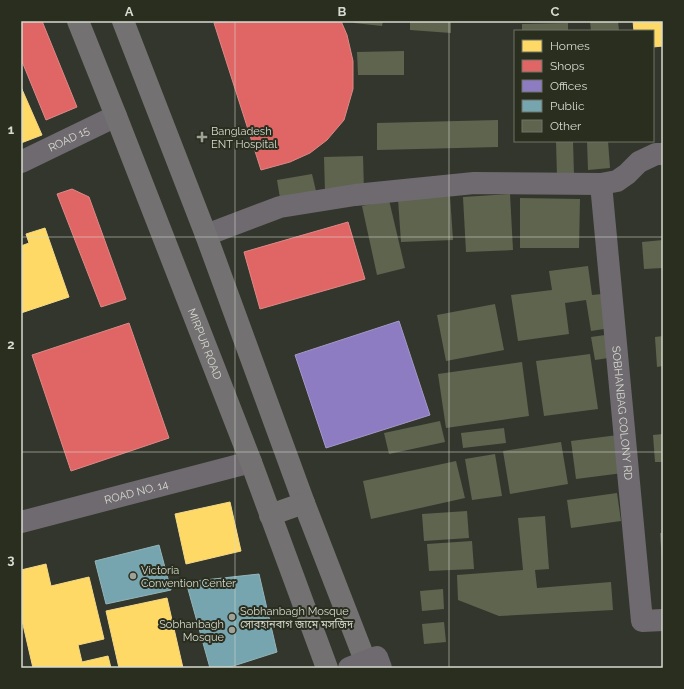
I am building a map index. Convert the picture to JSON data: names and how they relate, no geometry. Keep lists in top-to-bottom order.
{
  "streets": {
    "highway": ["MIRPUR ROAD"],
    "street": ["ROAD 15", "SOBHANBAG COLONY RD", "ROAD NO. 14"]
  },
  "crossings": [
    ["ROAD 15", "MIRPUR ROAD"],
    ["MIRPUR ROAD", "ROAD NO. 14"]
  ],
  "places": {
    "health": ["Bangladesh ENT Hospital"],
    "other": ["Victoria Convention Center", "Sobhanbagh Mosque সোবহানবাগ জামে মসজিদ", "Sobhanbagh Mosque"]
  },
  "legend": [
    "Homes",
    "Shops",
    "Offices",
    "Public",
    "Other"
  ],
  "grid": {
    "columns": ["A", "B", "C"],
    "rows": ["1", "2", "3"]
  }
}
